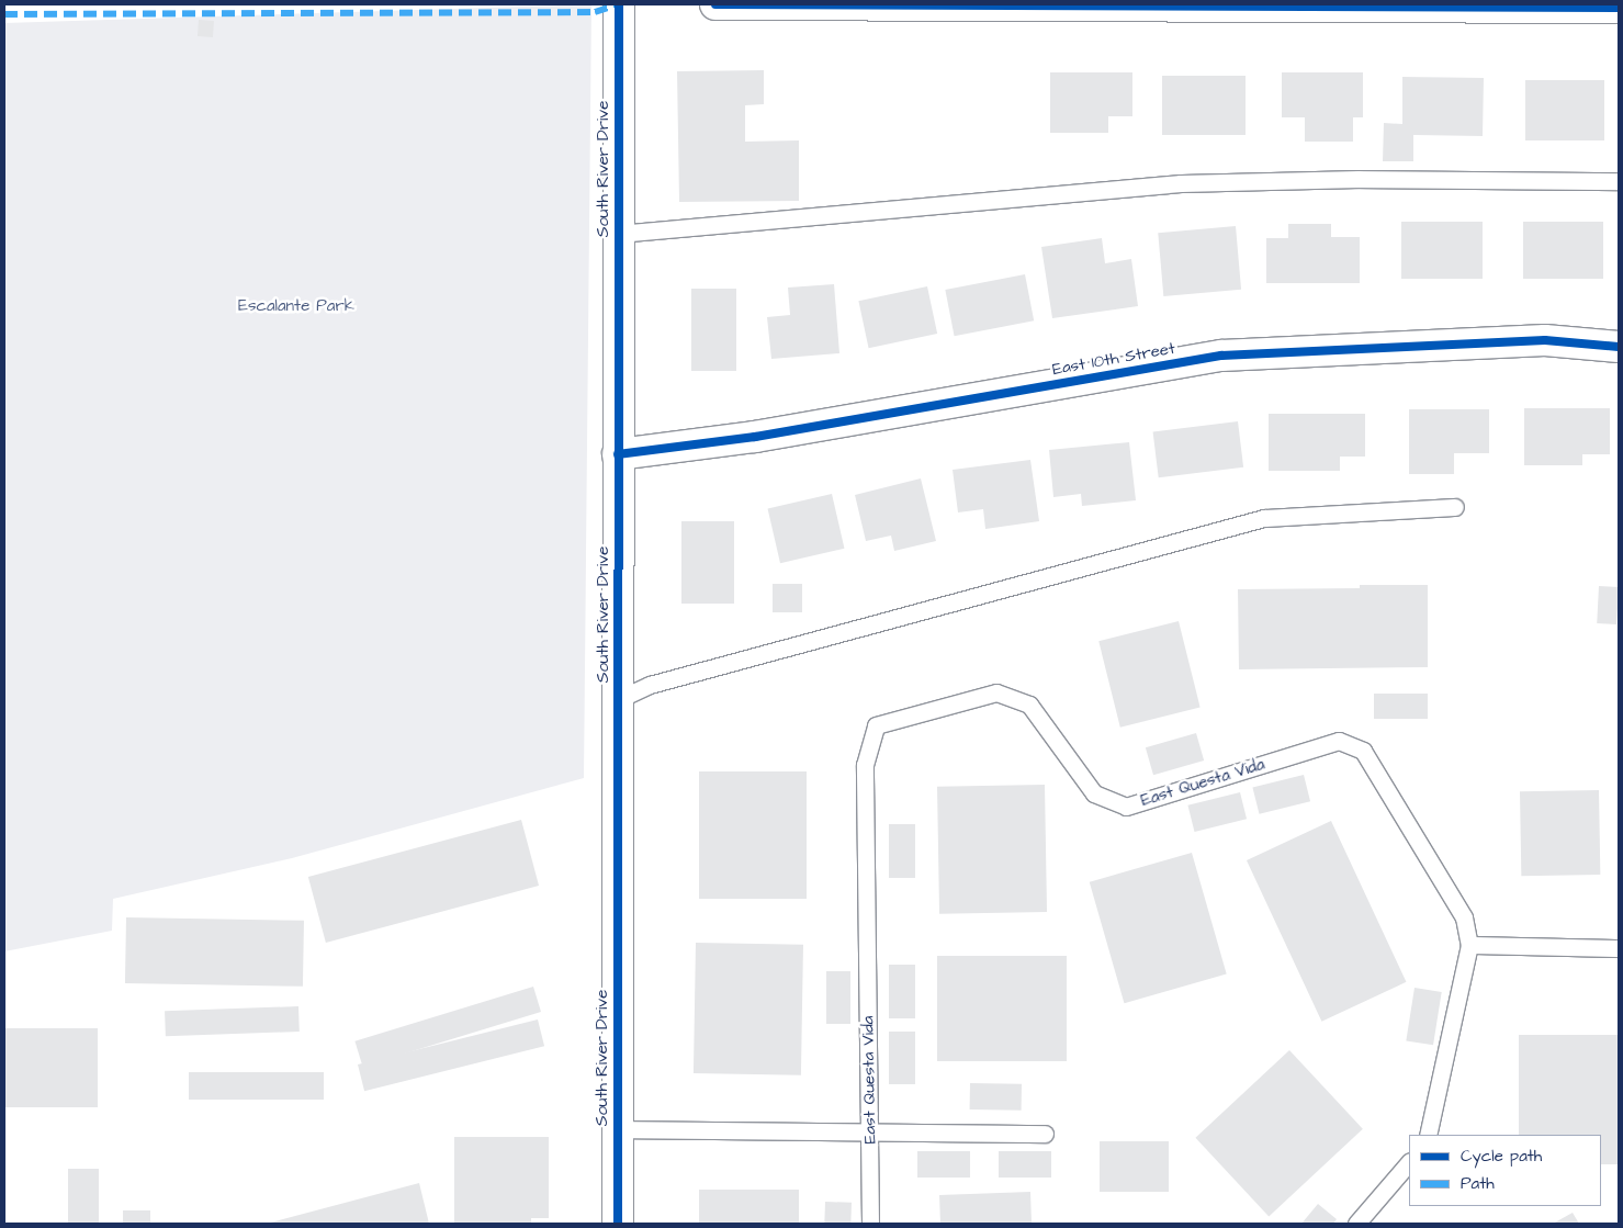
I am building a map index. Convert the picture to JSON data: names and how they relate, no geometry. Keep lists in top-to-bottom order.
{
  "streets": {
    "street": ["South River Drive", "East 10th Street"],
    "lane": ["East Questa Vida"]
  },
  "crossings": [
    ["South River Drive", "East 10th Street"]
  ],
  "parks": ["Escalante Park"],
  "legend": ["Cycle path", "Path"]
}
